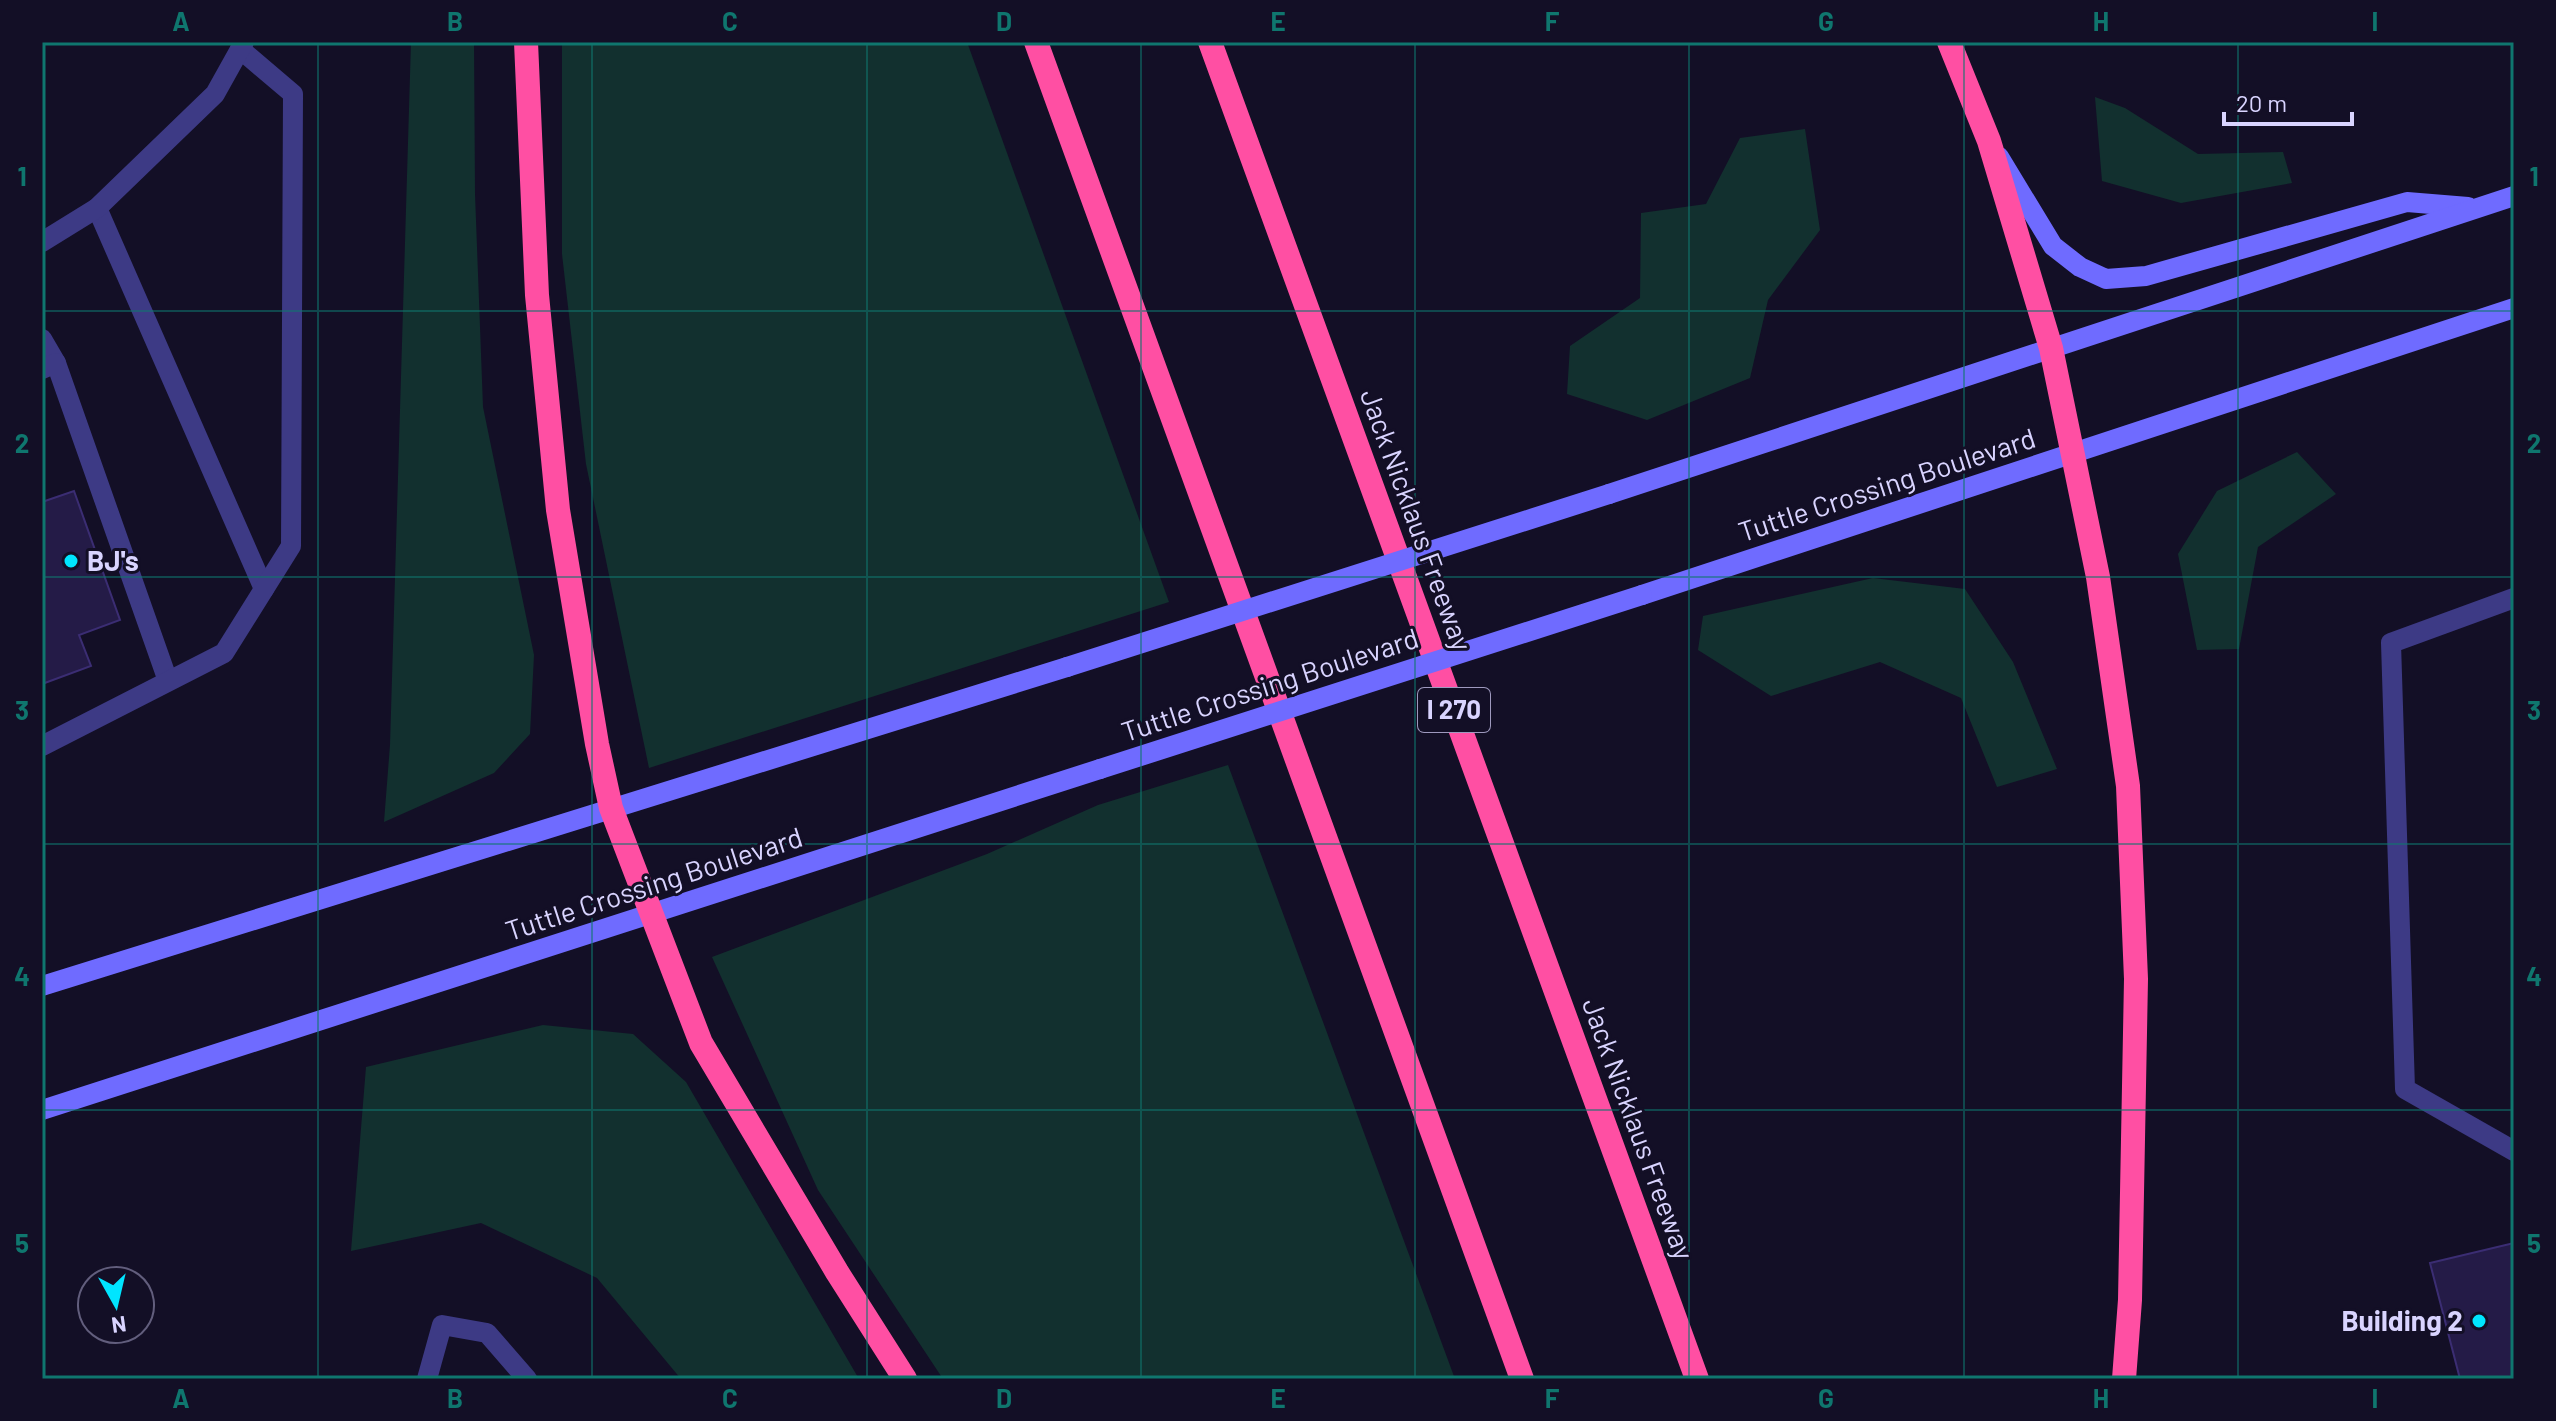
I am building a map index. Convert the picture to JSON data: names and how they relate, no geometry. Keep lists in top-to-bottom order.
{
  "streets": {
    "highway": ["Jack Nicklaus Freeway", "I 270"],
    "main road": ["Tuttle Crossing Boulevard"]
  },
  "places": ["BJ's", "Building 2"],
  "scale_bar": "20 m",
  "north": "bottom",
  "grid": {
    "columns": [
      "A",
      "B",
      "C",
      "D",
      "E",
      "F",
      "G",
      "H",
      "I"
    ],
    "rows": [
      "1",
      "2",
      "3",
      "4",
      "5"
    ]
  }
}
